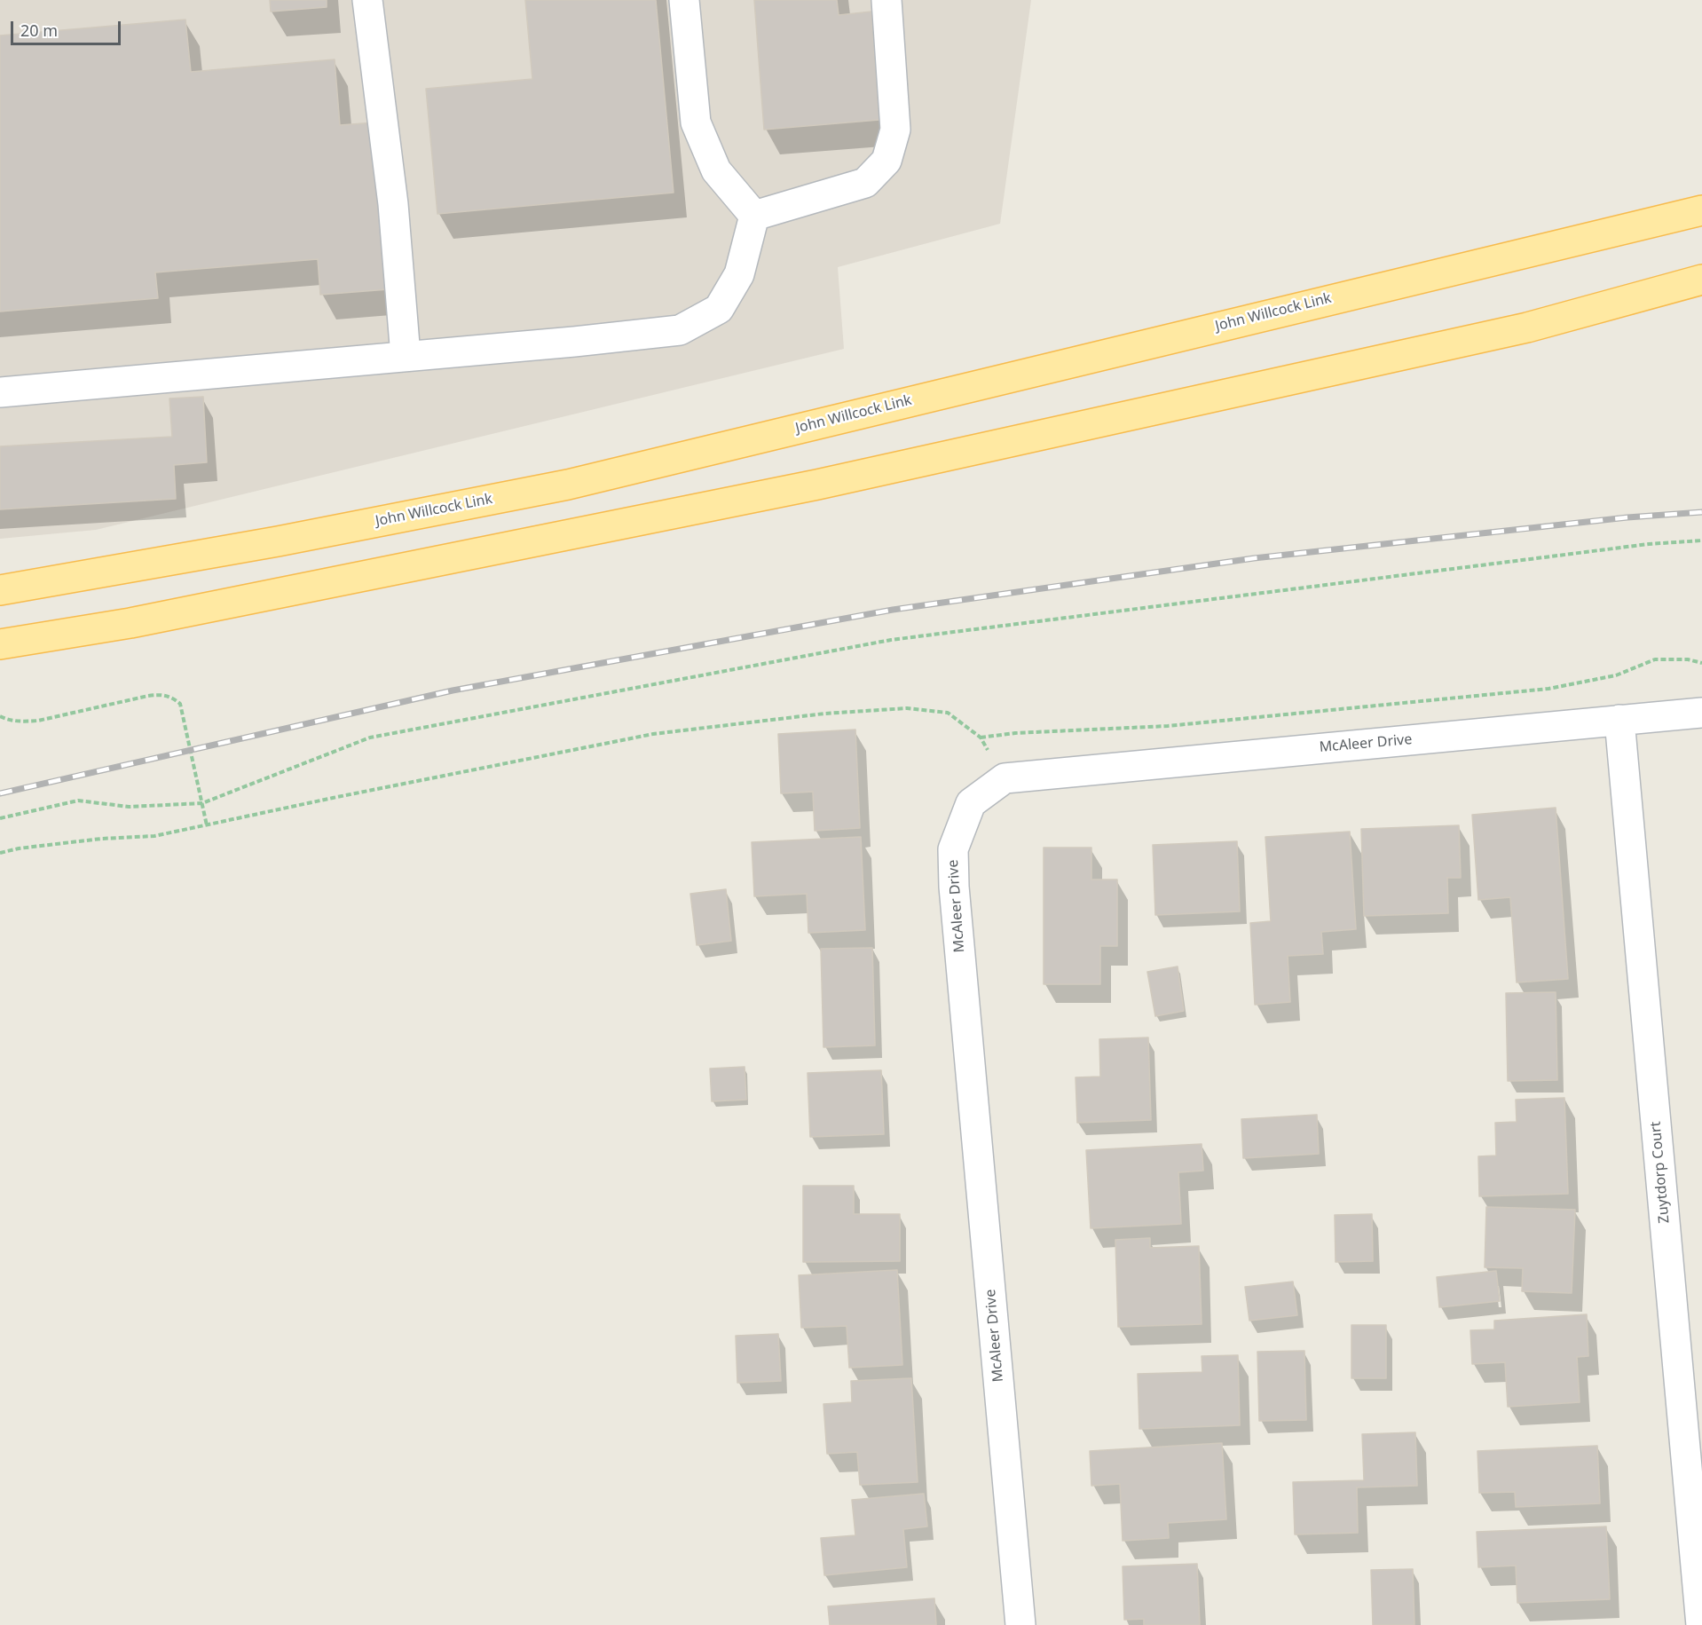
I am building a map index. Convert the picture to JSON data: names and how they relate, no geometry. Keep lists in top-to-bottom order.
{
  "streets": {
    "main road": ["John Willcock Link"],
    "street": ["McAleer Drive", "Zuytdorp Court"]
  },
  "crossings": [
    ["McAleer Drive", "Zuytdorp Court"]
  ],
  "scale_bar": "20 m"
}
